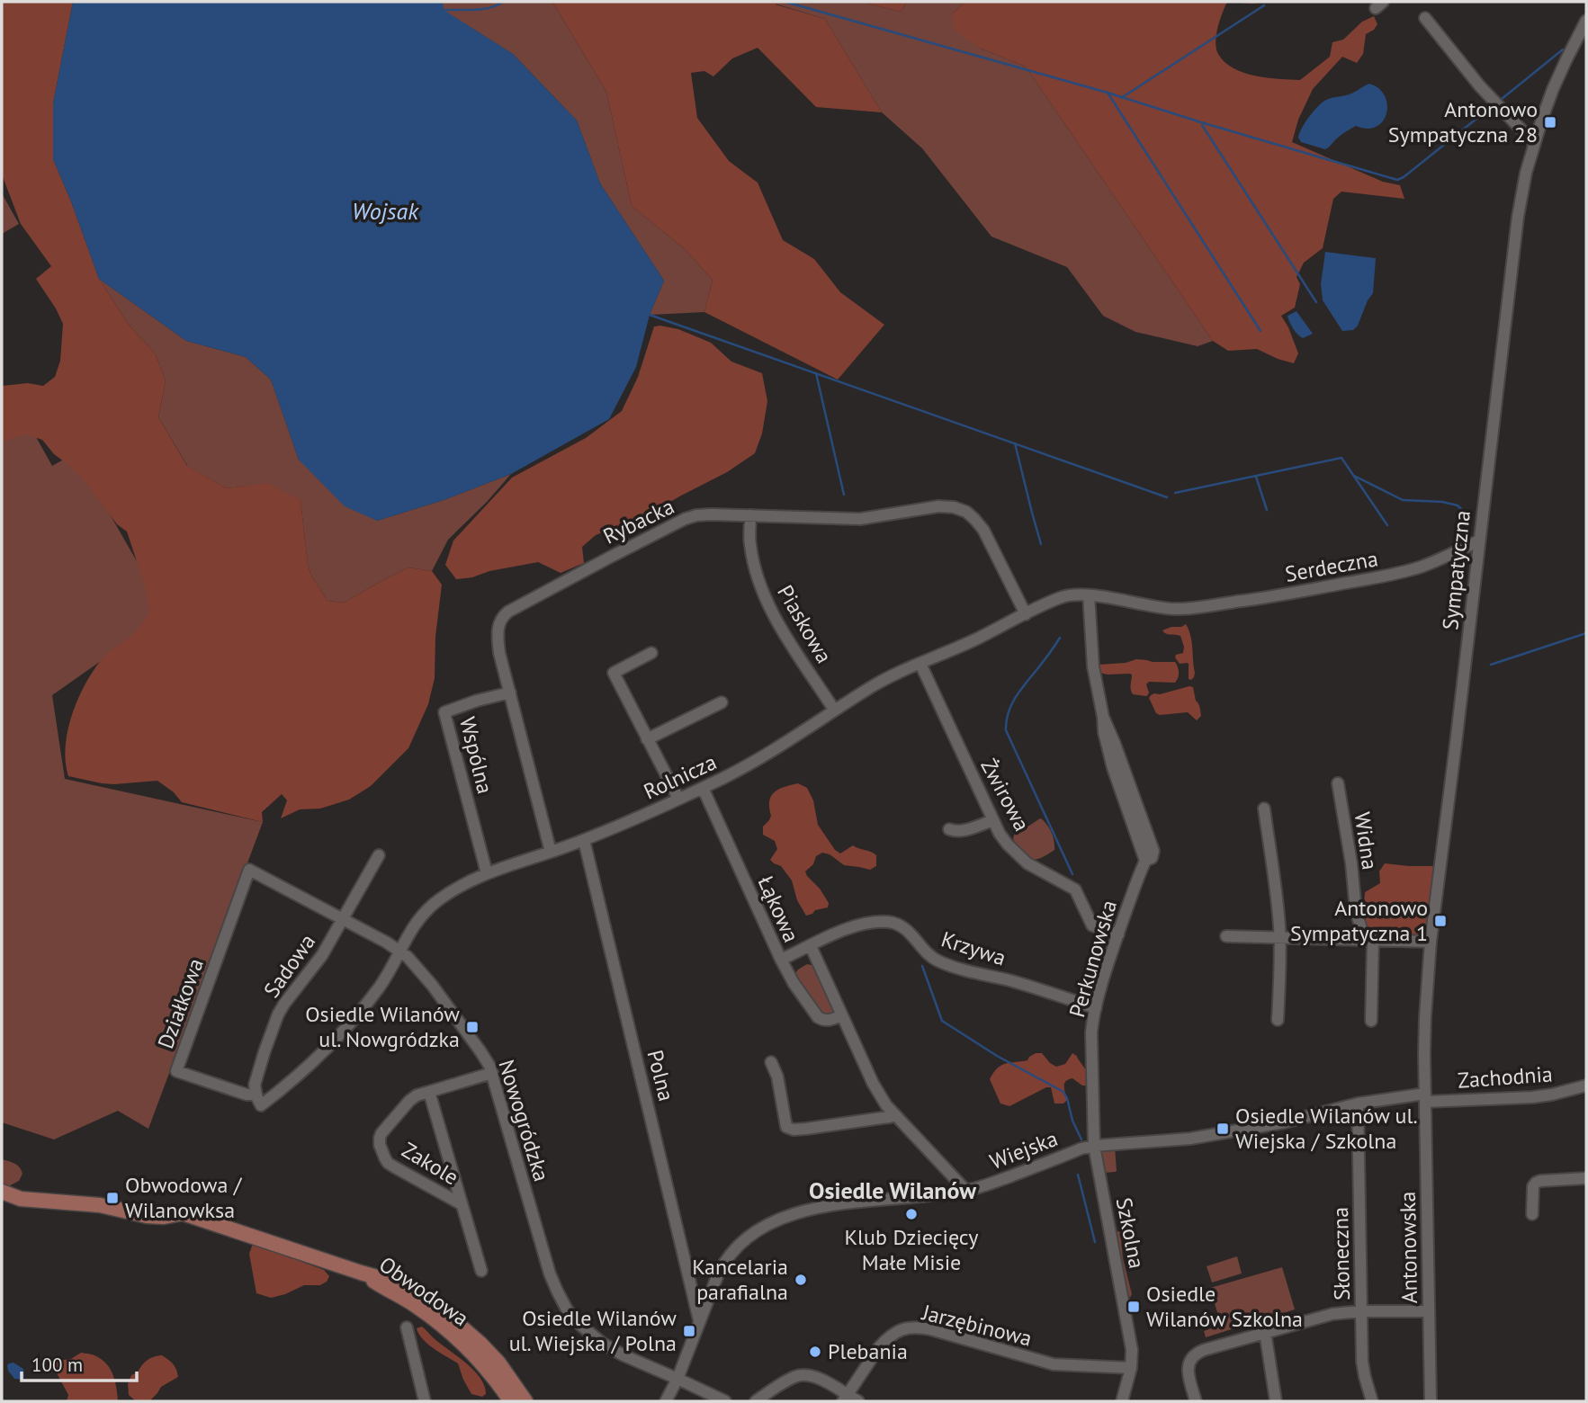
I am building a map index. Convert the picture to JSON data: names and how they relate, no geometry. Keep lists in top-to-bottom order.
{
  "streets": {
    "main road": ["Obwodowa"],
    "street": [
      "Rybacka",
      "Serdeczna",
      "Sympatyczna",
      "Piaskowa",
      "Wspólna",
      "Rolnicza",
      "Żwirowa",
      "Widna",
      "Łąkowa",
      "Krzywa",
      "Perkunowska",
      "Sadowa",
      "Działkowa",
      "Polna",
      "Zachodnia",
      "Nowogródzka",
      "Wiejska",
      "Zakole",
      "Szkolna",
      "Antonowska",
      "Słoneczna",
      "Jarzębinowa"
    ]
  },
  "crossings": [
    ["Rybacka", "Piaskowa"],
    ["Rybacka", "Wspólna"],
    ["Rybacka", "Rolnicza"],
    ["Serdeczna", "Sympatyczna"],
    ["Serdeczna", "Rolnicza"],
    ["Sympatyczna", "Zachodnia"],
    ["Sympatyczna", "Wiejska"],
    ["Sympatyczna", "Antonowska"],
    ["Piaskowa", "Rolnicza"],
    ["Wspólna", "Rolnicza"],
    ["Rolnicza", "Żwirowa"],
    ["Rolnicza", "Łąkowa"],
    ["Rolnicza", "Perkunowska"],
    ["Rolnicza", "Sadowa"],
    ["Rolnicza", "Działkowa"],
    ["Rolnicza", "Polna"],
    ["Rolnicza", "Nowogródzka"],
    ["Żwirowa", "Perkunowska"],
    ["Łąkowa", "Krzywa"],
    ["Łąkowa", "Wiejska"],
    ["Krzywa", "Perkunowska"],
    ["Perkunowska", "Wiejska"],
    ["Perkunowska", "Szkolna"],
    ["Sadowa", "Działkowa"],
    ["Sadowa", "Nowogródzka"],
    ["Działkowa", "Nowogródzka"],
    ["Polna", "Wiejska"],
    ["Zachodnia", "Wiejska"],
    ["Zachodnia", "Antonowska"],
    ["Nowogródzka", "Wiejska"],
    ["Nowogródzka", "Zakole"],
    ["Wiejska", "Szkolna"],
    ["Wiejska", "Antonowska"],
    ["Wiejska", "Słoneczna"],
    ["Szkolna", "Jarzębinowa"]
  ],
  "districts": ["Osiedle Wilanów"],
  "water": ["Wojsak"],
  "places": {
    "transit": [
      "Antonowo Sympatyczna 28",
      "Antonowo Sympatyczna 1",
      "Osiedle Wilanów ul. Nowgródzka",
      "Osiedle Wilanów ul. Wiejska / Szkolna",
      "Obwodowa / Wilanowksa",
      "Osiedle Wilanów Szkolna",
      "Osiedle Wilanów ul. Wiejska / Polna"
    ],
    "other": ["Klub Dziecięcy Małe Misie", "Kancelaria parafialna", "Plebania"]
  },
  "scale_bar": "100 m"
}
